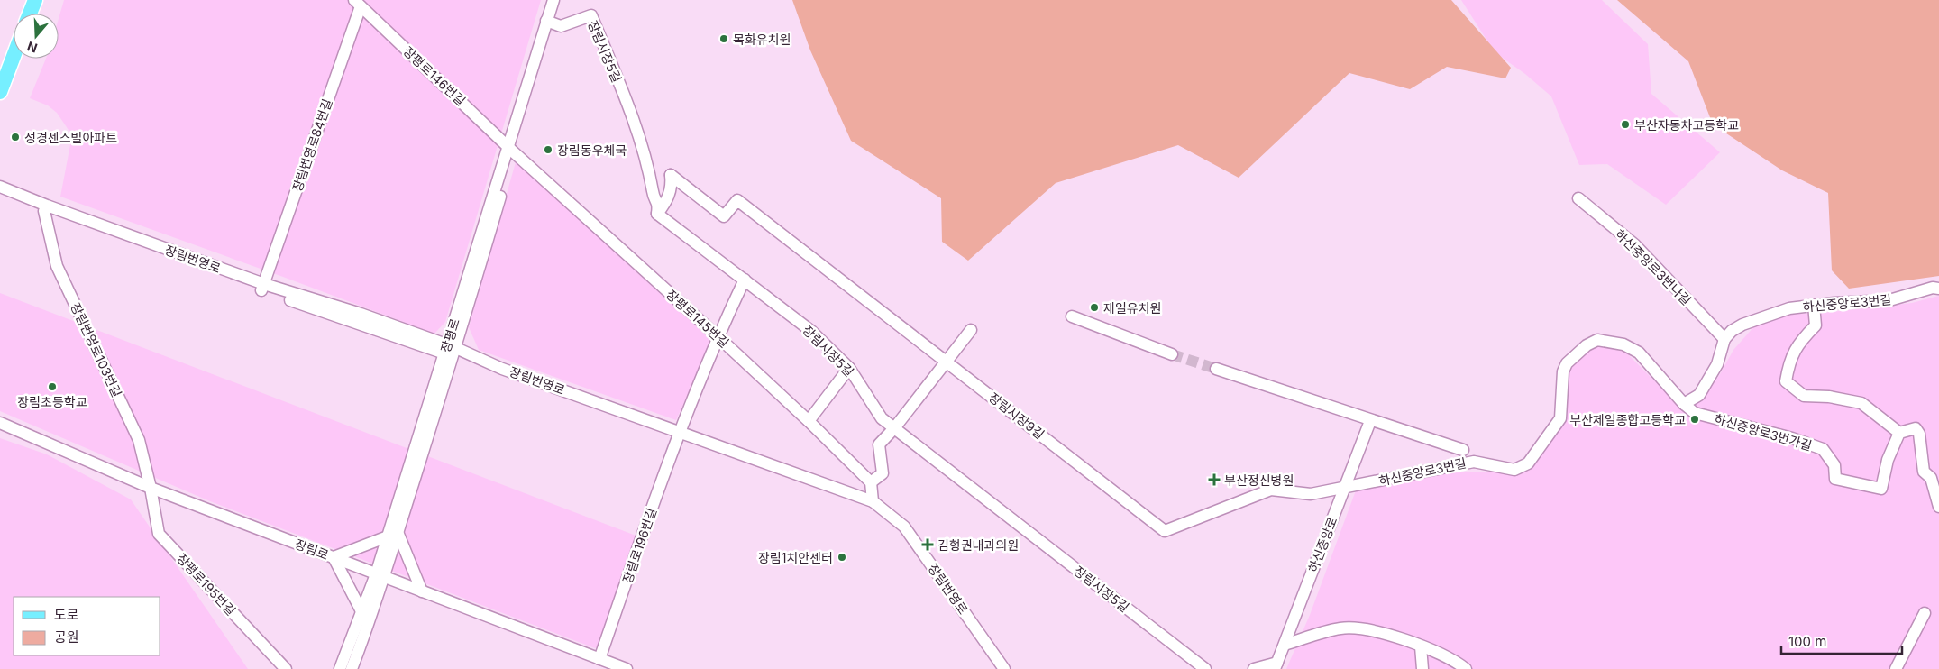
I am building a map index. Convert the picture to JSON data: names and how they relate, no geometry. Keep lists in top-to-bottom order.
{
  "streets": {
    "street": [
      "장림시장5길",
      "장평로146번길",
      "장림번영로84번길",
      "장림번영로",
      "하신중앙로3번나길",
      "하신중앙로3번길",
      "장평로145번길",
      "장평로",
      "장림번영로103번길",
      "장림시장9길",
      "하신중앙로3번가길",
      "하신중앙로",
      "장림로196번길",
      "장림로",
      "장평로195번길"
    ]
  },
  "crossings": [
    ["장림시장5길", "장평로"],
    ["장림시장5길", "장림시장9길"],
    ["장림시장5길", "장림로196번길"],
    ["장평로146번길", "장림번영로84번길"],
    ["장평로146번길", "장평로145번길"],
    ["장평로146번길", "장평로"],
    ["장림번영로84번길", "장림번영로"],
    ["장림번영로", "장평로"],
    ["장림번영로", "장림번영로103번길"],
    ["장림번영로", "장림로196번길"],
    ["하신중앙로3번나길", "하신중앙로3번길"],
    ["하신중앙로3번길", "장림시장9길"],
    ["하신중앙로3번길", "하신중앙로3번가길"],
    ["하신중앙로3번길", "하신중앙로"],
    ["장평로145번길", "장평로"],
    ["장평로145번길", "장림로196번길"],
    ["장평로", "장림로"],
    ["장림번영로103번길", "장림로"],
    ["장림번영로103번길", "장평로195번길"],
    ["장림시장9길", "하신중앙로"],
    ["장림로196번길", "장림로"],
    ["장림로", "장평로195번길"]
  ],
  "places": {
    "other": [
      "목화유치원",
      "부산자동차고등학교",
      "성경센스빌아파트",
      "장림동우체국",
      "제일유치원",
      "장림초등학교",
      "부산제일종합고등학교",
      "장림1치안센터"
    ],
    "health": ["부산정신병원", "김형권내과의원"]
  },
  "legend": ["도로", "공원"],
  "scale_bar": "100 m",
  "north": "bottom"
}
